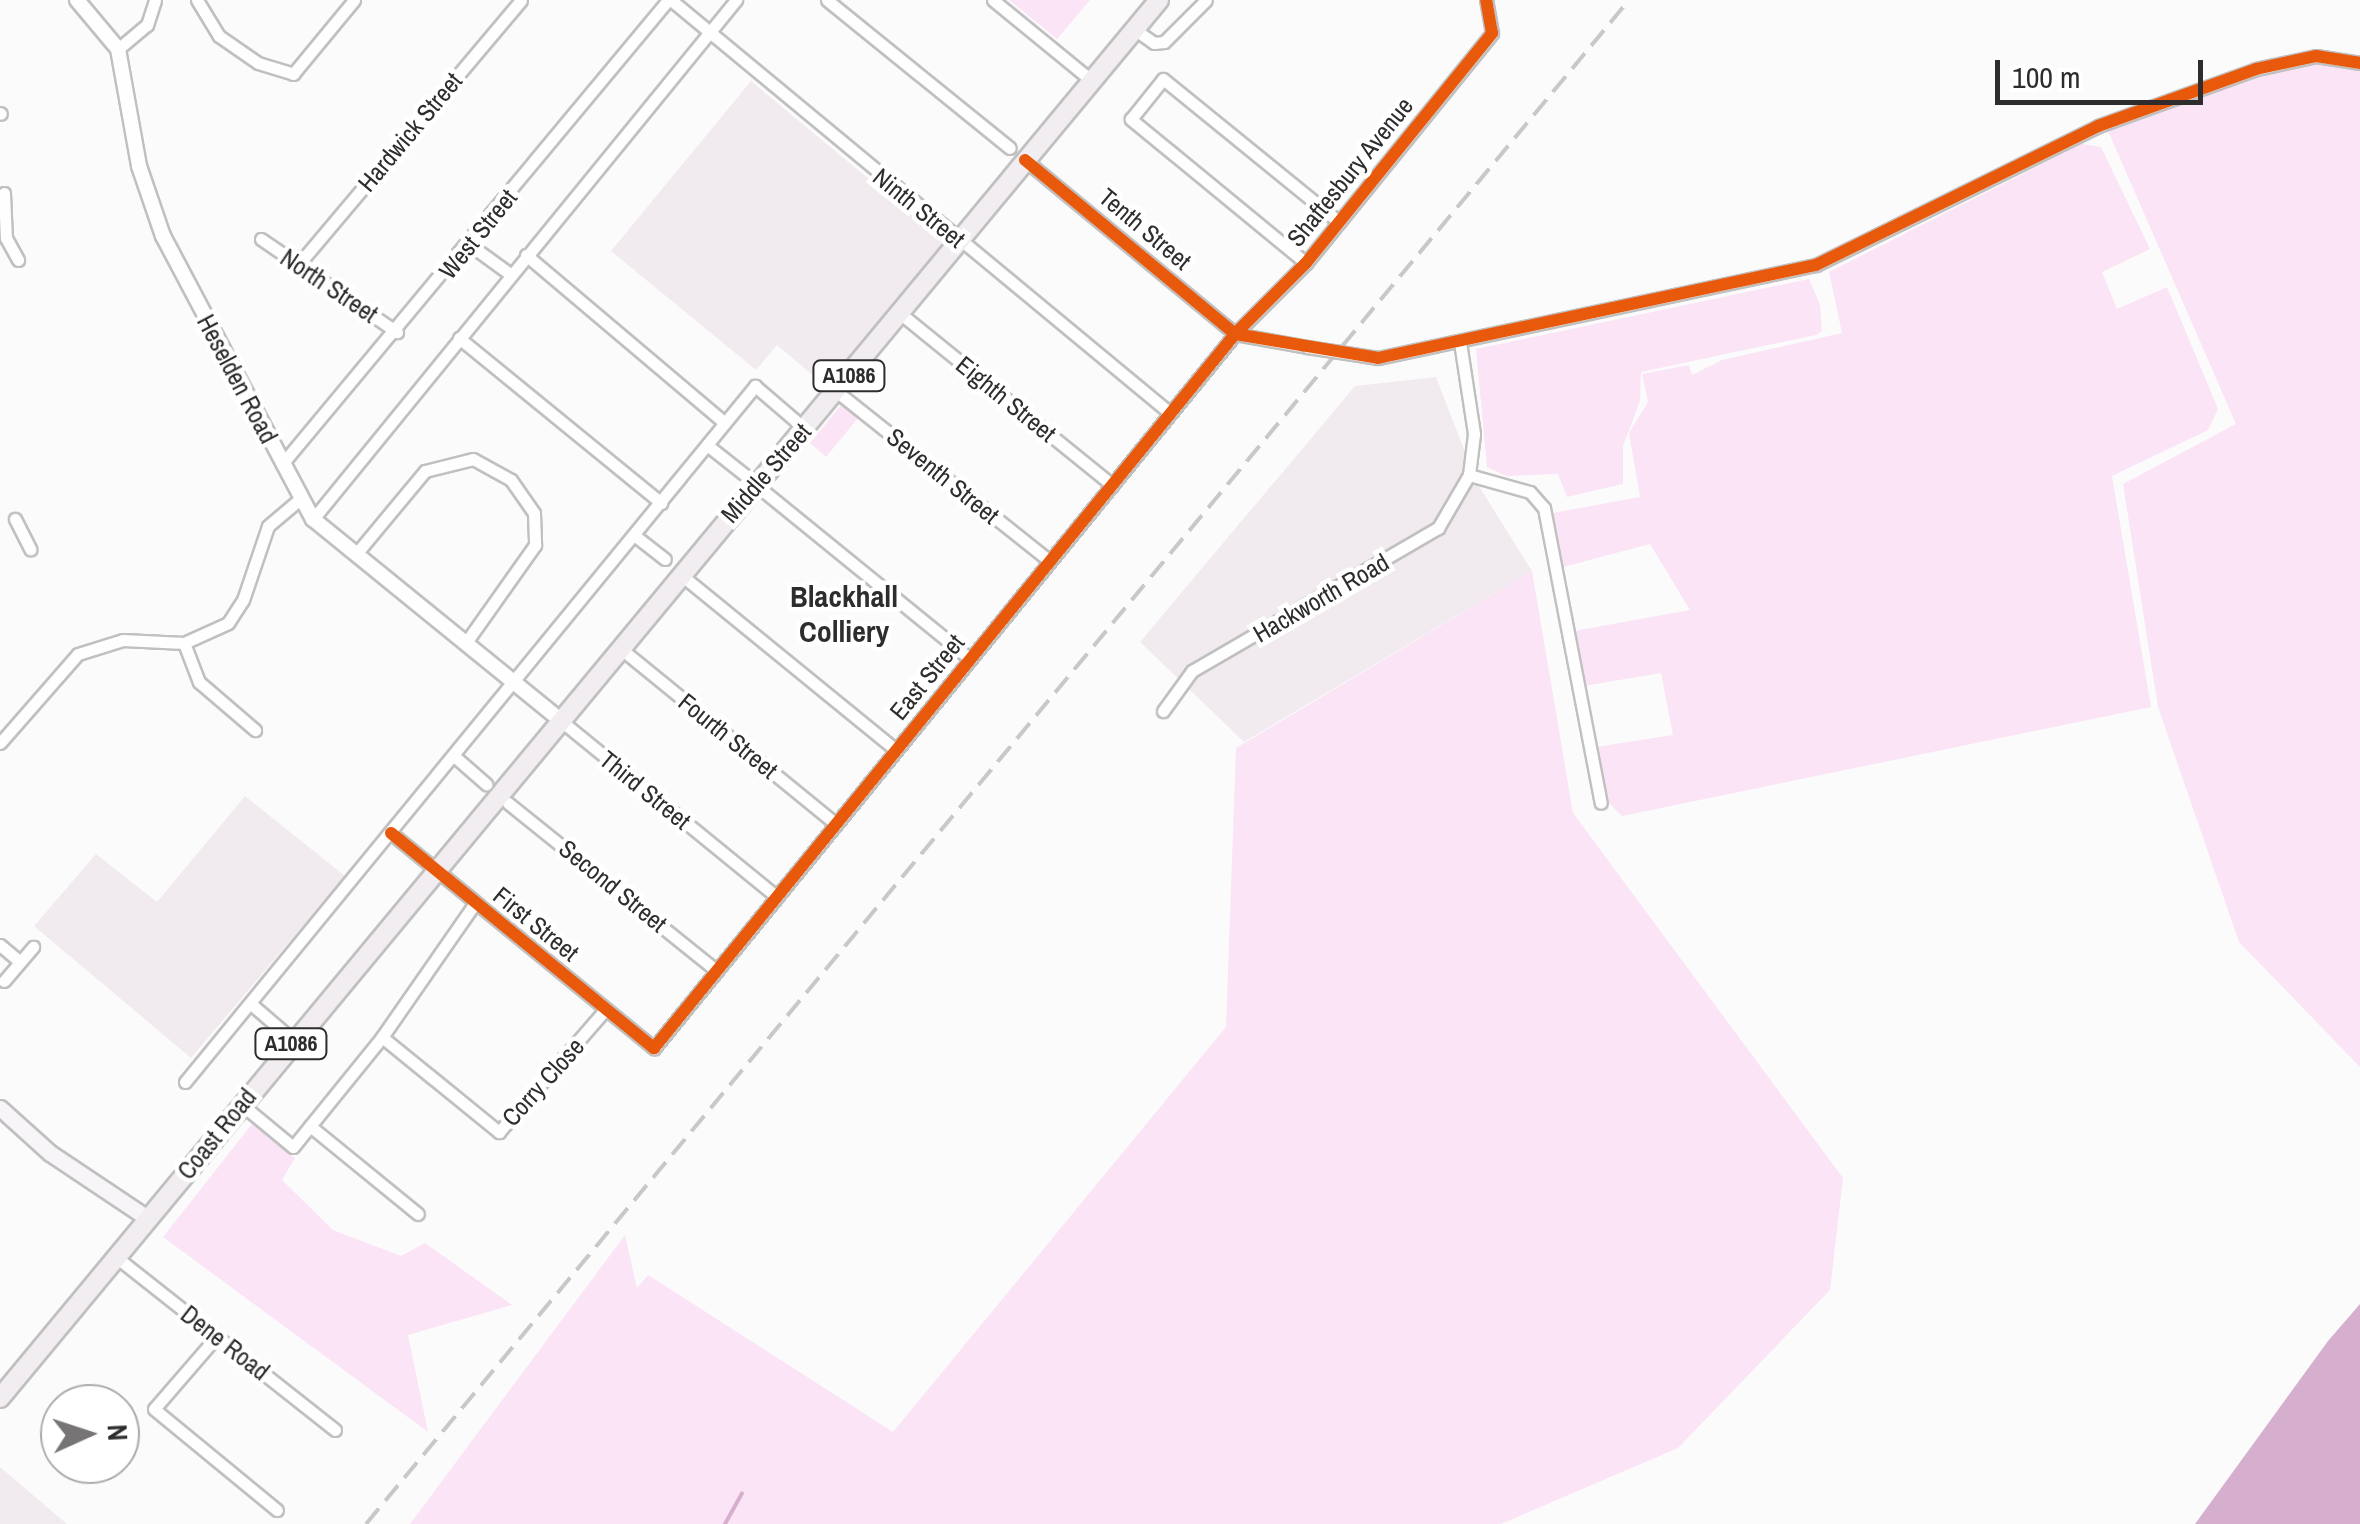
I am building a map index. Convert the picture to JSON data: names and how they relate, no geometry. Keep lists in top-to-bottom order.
{
  "streets": {
    "main road": ["A1086", "Middle Street", "Coast Road"],
    "street": [
      "Hardwick Street",
      "Shaftesbury Avenue",
      "Ninth Street",
      "Tenth Street",
      "West Street",
      "North Street",
      "Heselden Road",
      "Eighth Street",
      "Seventh Street",
      "Hackworth Road",
      "East Street",
      "Fourth Street",
      "Third Street",
      "Second Street",
      "First Street",
      "Corry Close",
      "Dene Road"
    ]
  },
  "crossings": [
    ["Hardwick Street", "North Street"],
    ["Shaftesbury Avenue", "Tenth Street"],
    ["Shaftesbury Avenue", "East Street"],
    ["Ninth Street", "West Street"],
    ["Ninth Street", "Middle Street"],
    ["Ninth Street", "East Street"],
    ["Tenth Street", "Middle Street"],
    ["Tenth Street", "East Street"],
    ["West Street", "North Street"],
    ["West Street", "Heselden Road"],
    ["A1086", "Middle Street"],
    ["Heselden Road", "Third Street"],
    ["Eighth Street", "Middle Street"],
    ["Eighth Street", "East Street"],
    ["Middle Street", "Seventh Street"],
    ["Middle Street", "Fourth Street"],
    ["Middle Street", "Third Street"],
    ["Middle Street", "First Street"],
    ["Middle Street", "Coast Road"],
    ["Seventh Street", "East Street"],
    ["East Street", "Fourth Street"],
    ["East Street", "Third Street"],
    ["East Street", "Second Street"],
    ["East Street", "First Street"],
    ["First Street", "Corry Close"],
    ["First Street", "Coast Road"],
    ["Coast Road", "Dene Road"]
  ],
  "districts": ["Blackhall Colliery"],
  "scale_bar": "100 m",
  "north": "right"
}
